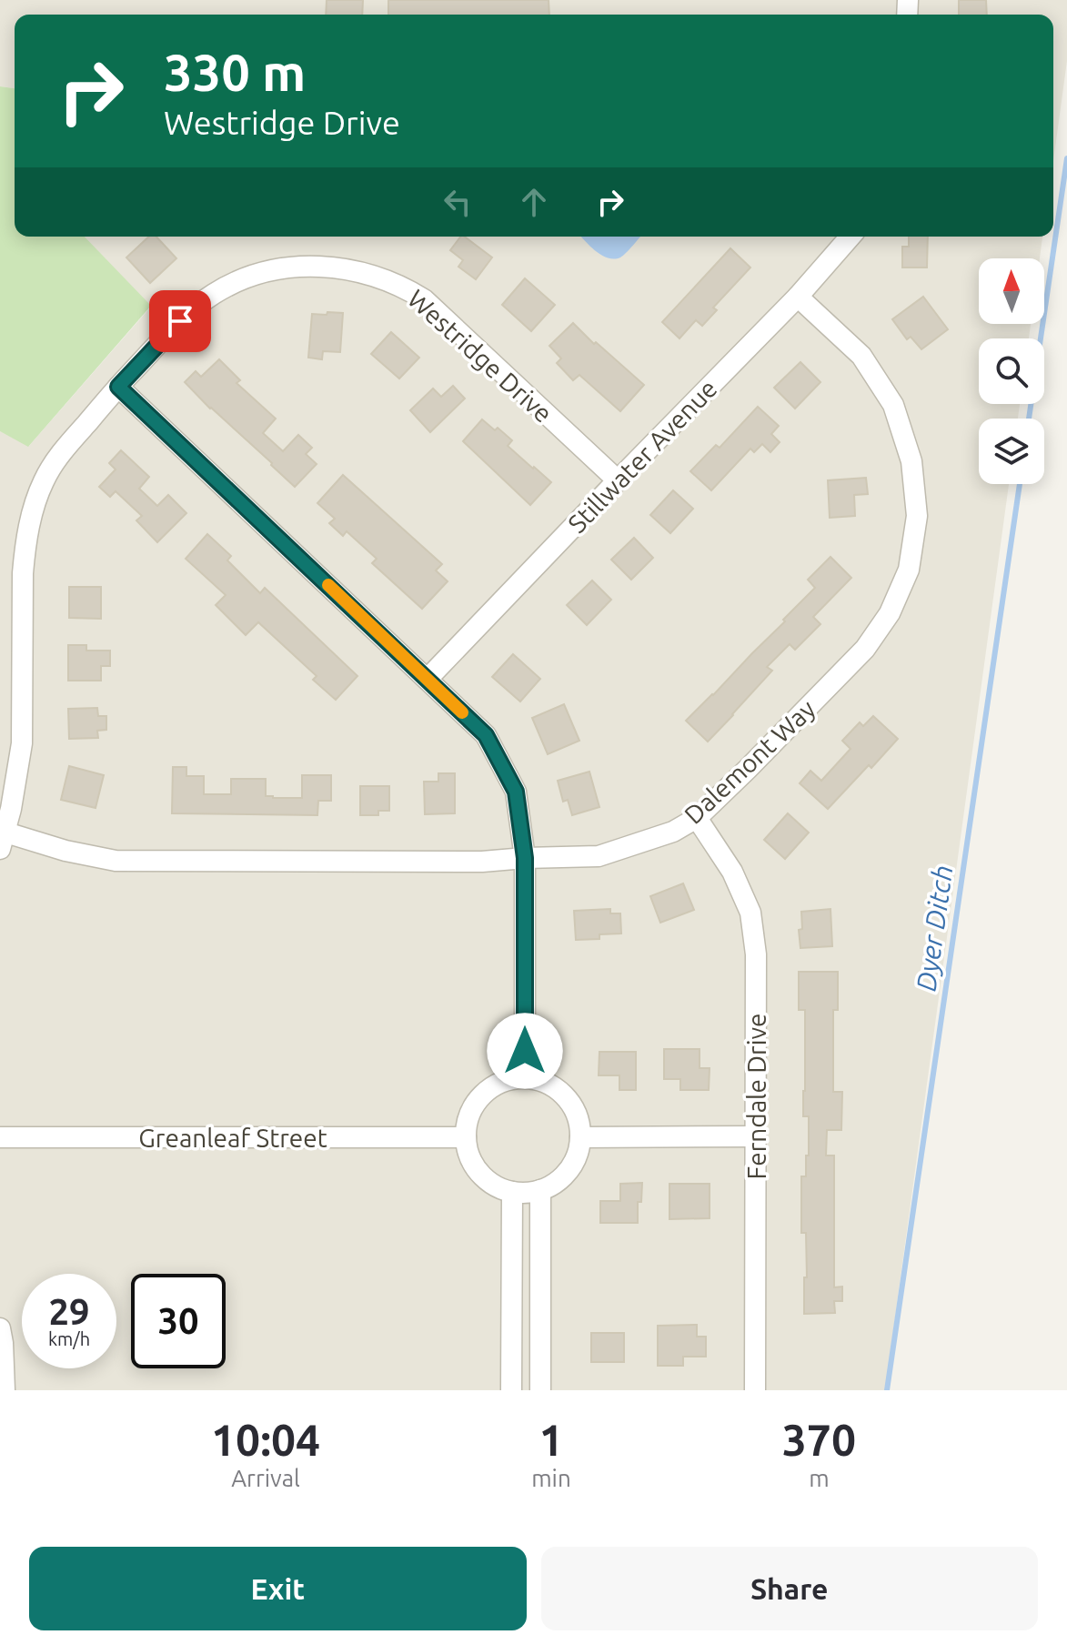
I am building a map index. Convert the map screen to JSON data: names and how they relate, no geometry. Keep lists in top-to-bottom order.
{
  "streets": {
    "street": [
      "Westridge Drive",
      "Stillwater Avenue",
      "Dalemont Way",
      "Ferndale Drive",
      "Greanleaf Street"
    ]
  },
  "crossings": [
    ["Westridge Drive", "Stillwater Avenue"],
    ["Westridge Drive", "Dalemont Way"],
    ["Stillwater Avenue", "Dalemont Way"],
    ["Dalemont Way", "Ferndale Drive"]
  ],
  "water": ["Dyer Ditch"],
  "north": "top",
  "page": {
    "turn": ["330 m", "Westridge Drive"],
    "speed": "29 km/h",
    "limit": "30",
    "eta": [
      "10:04",
      "Arrival",
      "1",
      "min",
      "370",
      "m"
    ],
    "buttons": ["Exit", "Share"]
  }
}
